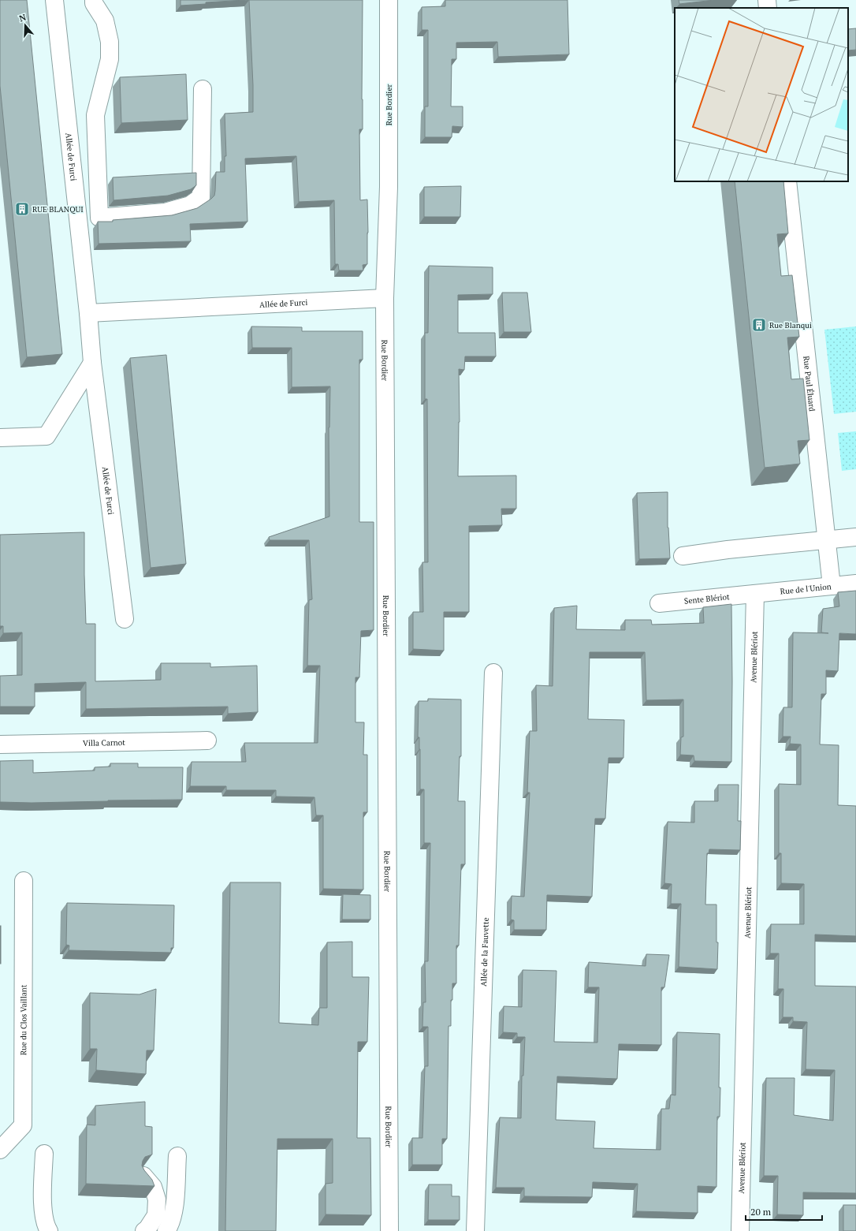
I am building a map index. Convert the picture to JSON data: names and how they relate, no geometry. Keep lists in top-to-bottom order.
{
  "streets": {
    "street": [
      "Rue Bordier",
      "Allée de Furci",
      "Rue Paul Éluard",
      "Rue de l'Union",
      "Sente Blériot",
      "Avenue Blériot",
      "Villa Carnot",
      "Allée de la Fauvette",
      "Rue du Clos Vaillant"
    ]
  },
  "crossings": [
    ["Rue Bordier", "Allée de Furci"],
    ["Rue Paul Éluard", "Rue de l'Union"],
    ["Rue de l'Union", "Sente Blériot"],
    ["Rue de l'Union", "Avenue Blériot"],
    ["Sente Blériot", "Avenue Blériot"]
  ],
  "places": {
    "building": ["RUE BLANQUI", "Rue Blanqui"]
  },
  "scale_bar": "20 m",
  "north": "top"
}
